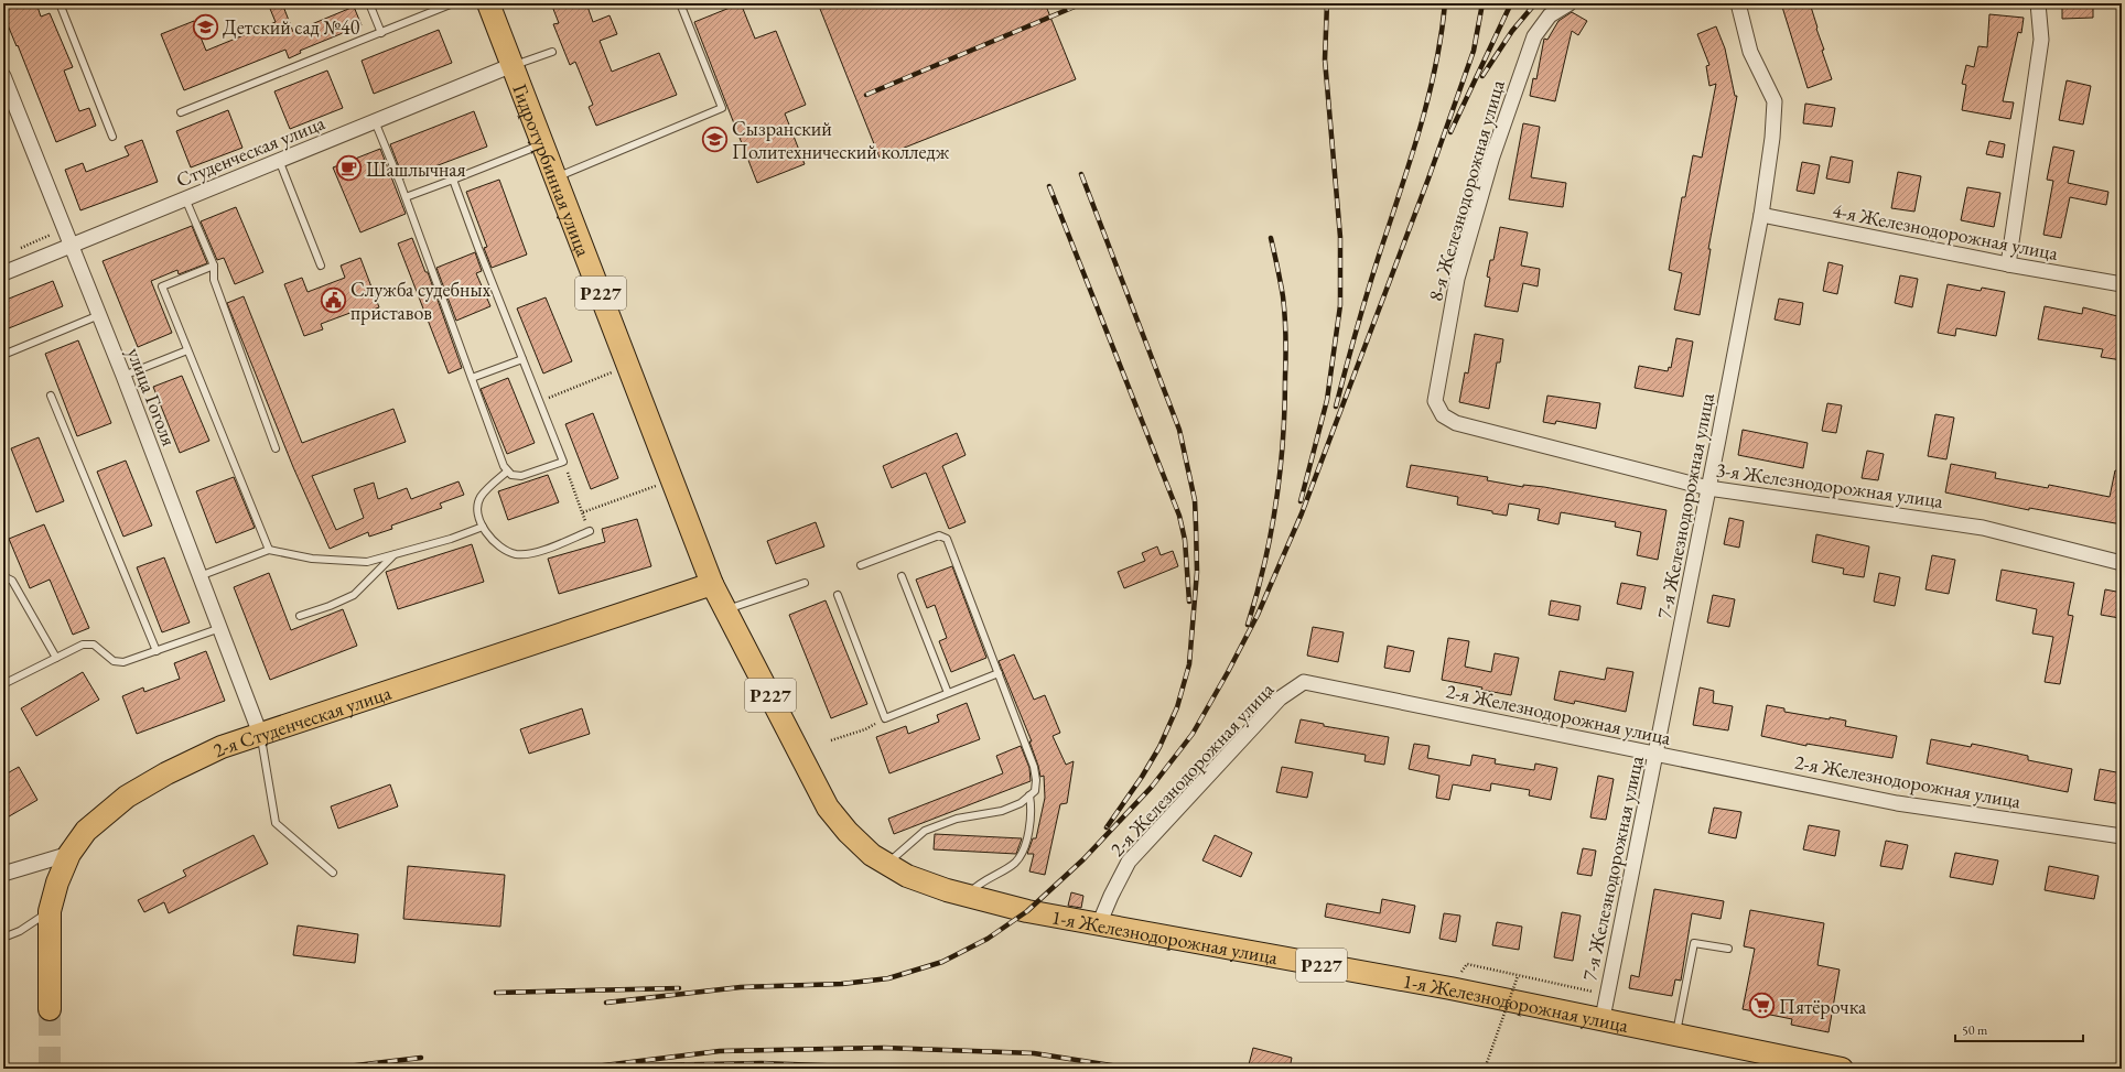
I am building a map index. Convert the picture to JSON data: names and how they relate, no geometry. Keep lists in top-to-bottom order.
{
  "streets": {
    "main road": [
      "Гидротурбинная улица",
      "Р227",
      "2-я Студенческая улица",
      "1-я Железнодорожная улица"
    ],
    "street": [
      "Студенческая улица",
      "8-я Железнодорожная улица",
      "4-я Железнодорожная улица",
      "улица Гоголя",
      "3-я Железнодорожная улица",
      "7-я Железнодорожная улица",
      "2-я Железнодорожная улица"
    ]
  },
  "crossings": [
    ["Студенческая улица", "Гидротурбинная улица"],
    ["Студенческая улица", "улица Гоголя"],
    ["Гидротурбинная улица", "Р227"],
    ["Гидротурбинная улица", "2-я Студенческая улица"],
    ["8-я Железнодорожная улица", "3-я Железнодорожная улица"],
    ["4-я Железнодорожная улица", "7-я Железнодорожная улица"],
    ["Р227", "2-я Студенческая улица"],
    ["Р227", "1-я Железнодорожная улица"],
    ["улица Гоголя", "2-я Студенческая улица"],
    ["3-я Железнодорожная улица", "7-я Железнодорожная улица"],
    ["7-я Железнодорожная улица", "2-я Железнодорожная улица"],
    ["7-я Железнодорожная улица", "1-я Железнодорожная улица"],
    ["2-я Железнодорожная улица", "1-я Железнодорожная улица"]
  ],
  "places": {
    "school or university": ["Детский сад №40", "Сызранский Политехнический колледж"],
    "cafe": ["Шашлычная"],
    "public building": ["Служба судебных приставов"],
    "supermarket": ["Пятёрочка"]
  },
  "scale_bar": "50 m"
}
